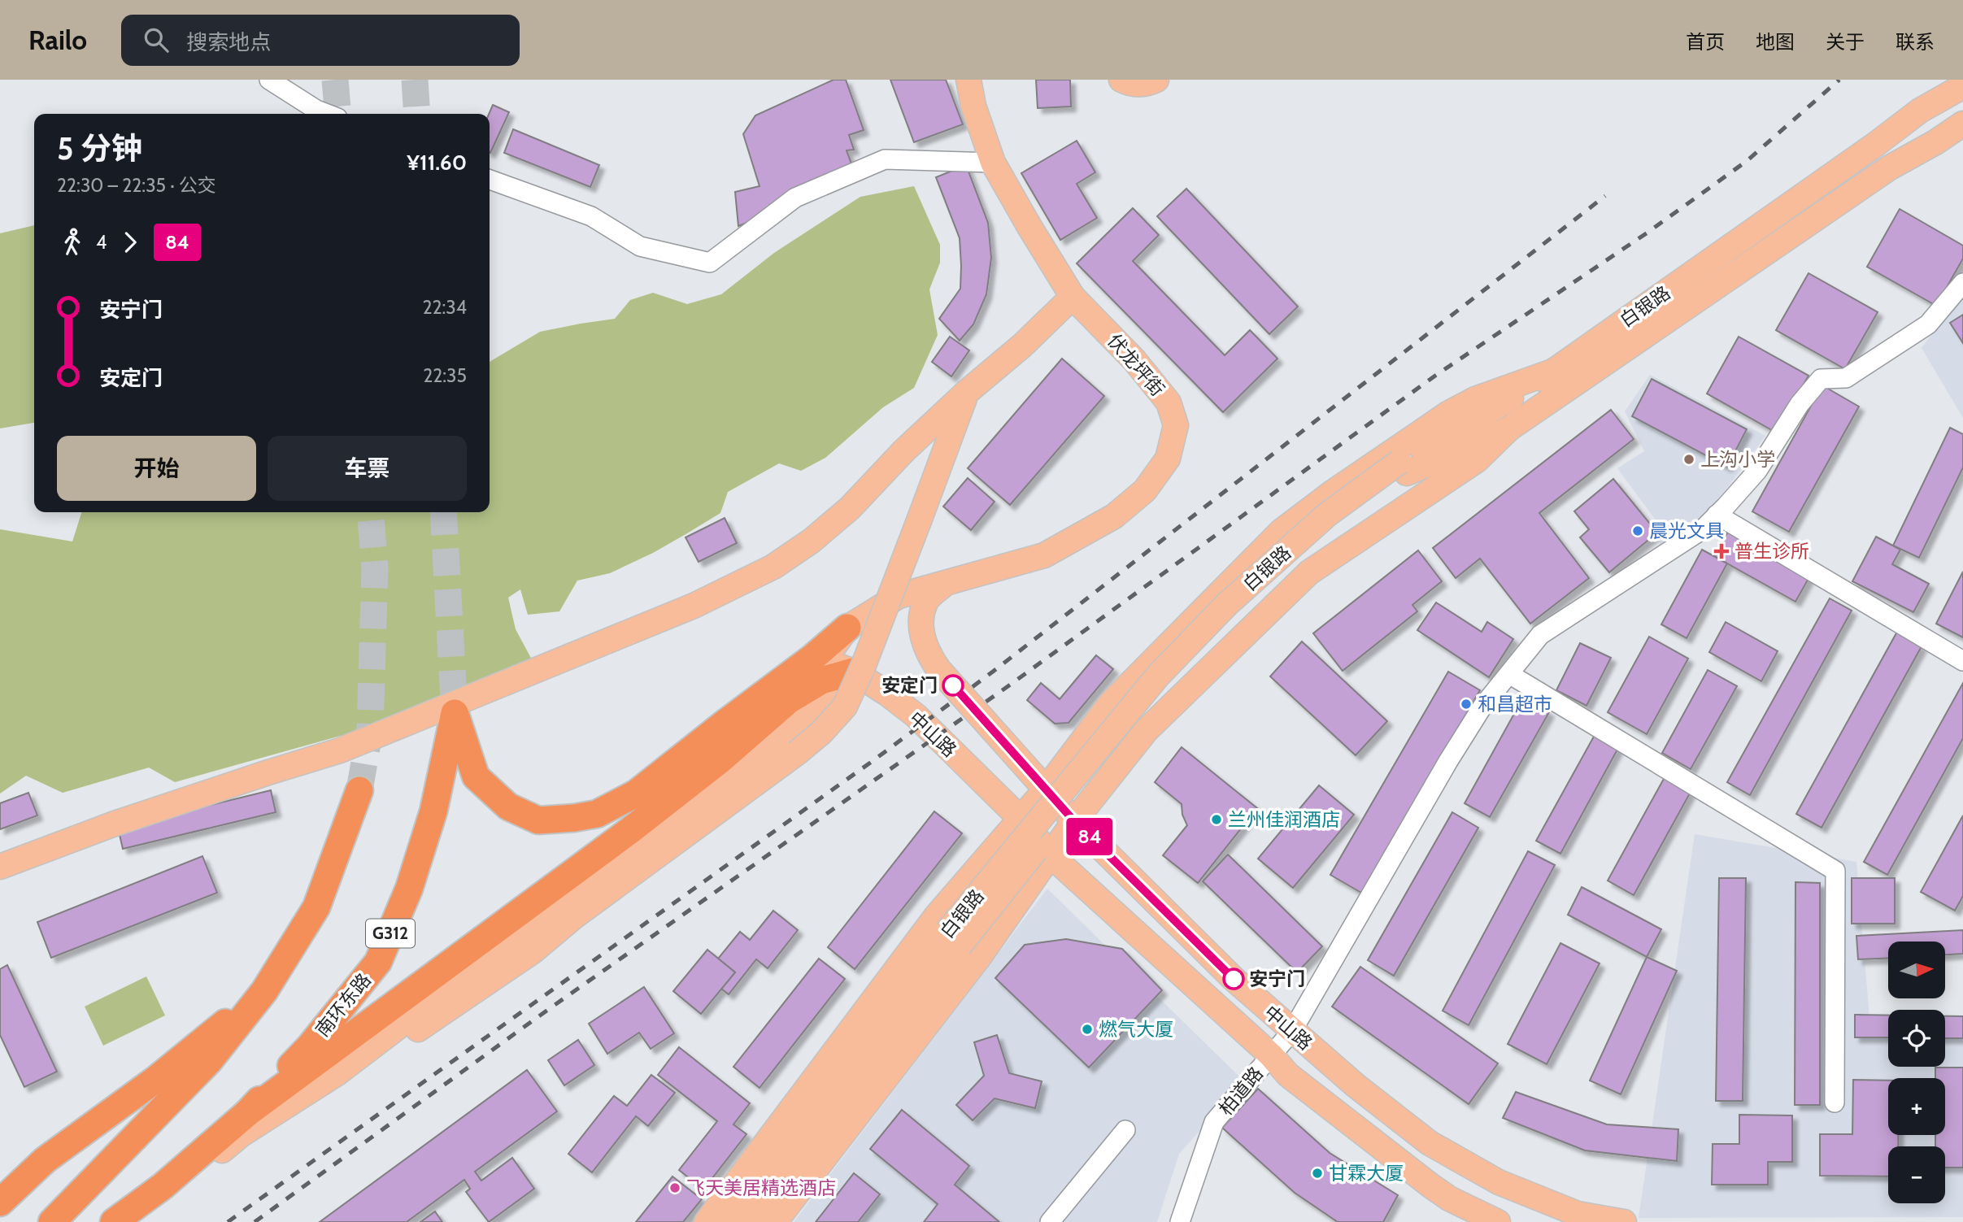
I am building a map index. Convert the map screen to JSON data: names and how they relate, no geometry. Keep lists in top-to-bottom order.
{
  "streets": {
    "highway": ["G312", "南环东路"],
    "main road": ["白银路", "伏龙坪街", "中山路"],
    "street": ["柏道路"]
  },
  "crossings": [
    ["伏龙坪街", "中山路"],
    ["伏龙坪街", "南环东路"],
    ["中山路", "南环东路"],
    ["中山路", "柏道路"]
  ],
  "places": {
    "other": [
      "上沟小学",
      "晨光文具",
      "安定门",
      "和昌超市",
      "兰州佳润酒店",
      "安宁门",
      "燃气大厦",
      "甘霖大厦",
      "飞天美居精选酒店"
    ],
    "health": ["普生诊所"]
  },
  "lines": ["bus line 84"],
  "north": "right",
  "page": {
    "header": "Railo",
    "search": "搜索地点",
    "nav": [
      "首页",
      "地图",
      "关于",
      "联系"
    ],
    "on_map": "84",
    "heading": ["5 分钟", "22:30 – 22:35 · 公交", "¥11.60"],
    "legs": ["4", "84"],
    "list": [
      {
        "name": "安宁门",
        "value": "22:34"
      },
      {
        "name": "安定门",
        "value": "22:35"
      }
    ],
    "buttons": ["开始", "车票"],
    "map_buttons": ["+", "−"]
  }
}
